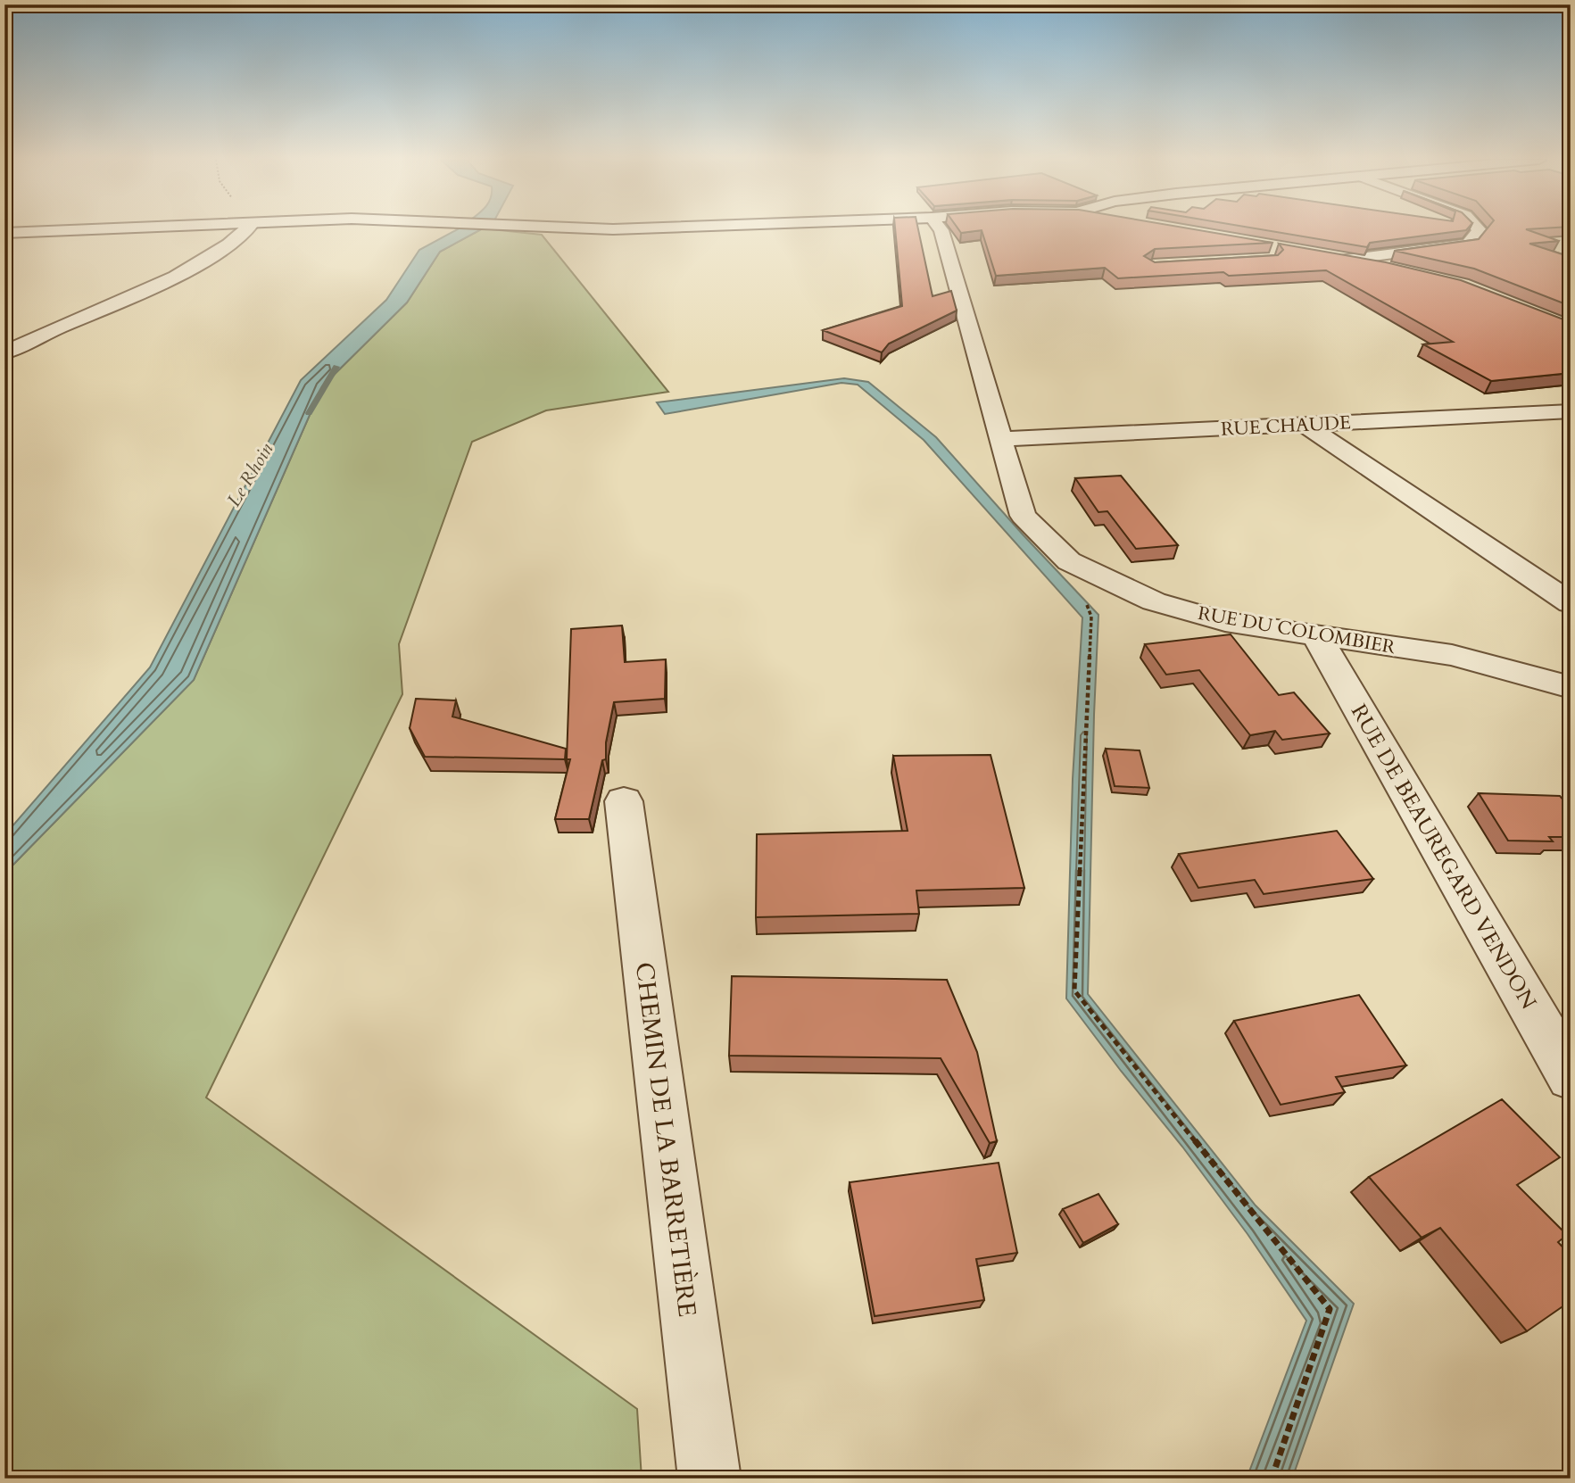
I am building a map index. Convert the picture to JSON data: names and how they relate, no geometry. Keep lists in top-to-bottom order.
{
  "streets": {
    "street": [
      "RUE CHAUDE",
      "RUE DU COLOMBIER",
      "RUE DE BEAUREGARD VENDON",
      "CHEMIN DE LA BARRETIÈRE"
    ]
  },
  "crossings": [
    ["RUE CHAUDE", "RUE DU COLOMBIER"],
    ["RUE DU COLOMBIER", "RUE DE BEAUREGARD VENDON"]
  ],
  "water": ["Le Rhoin"]
}
